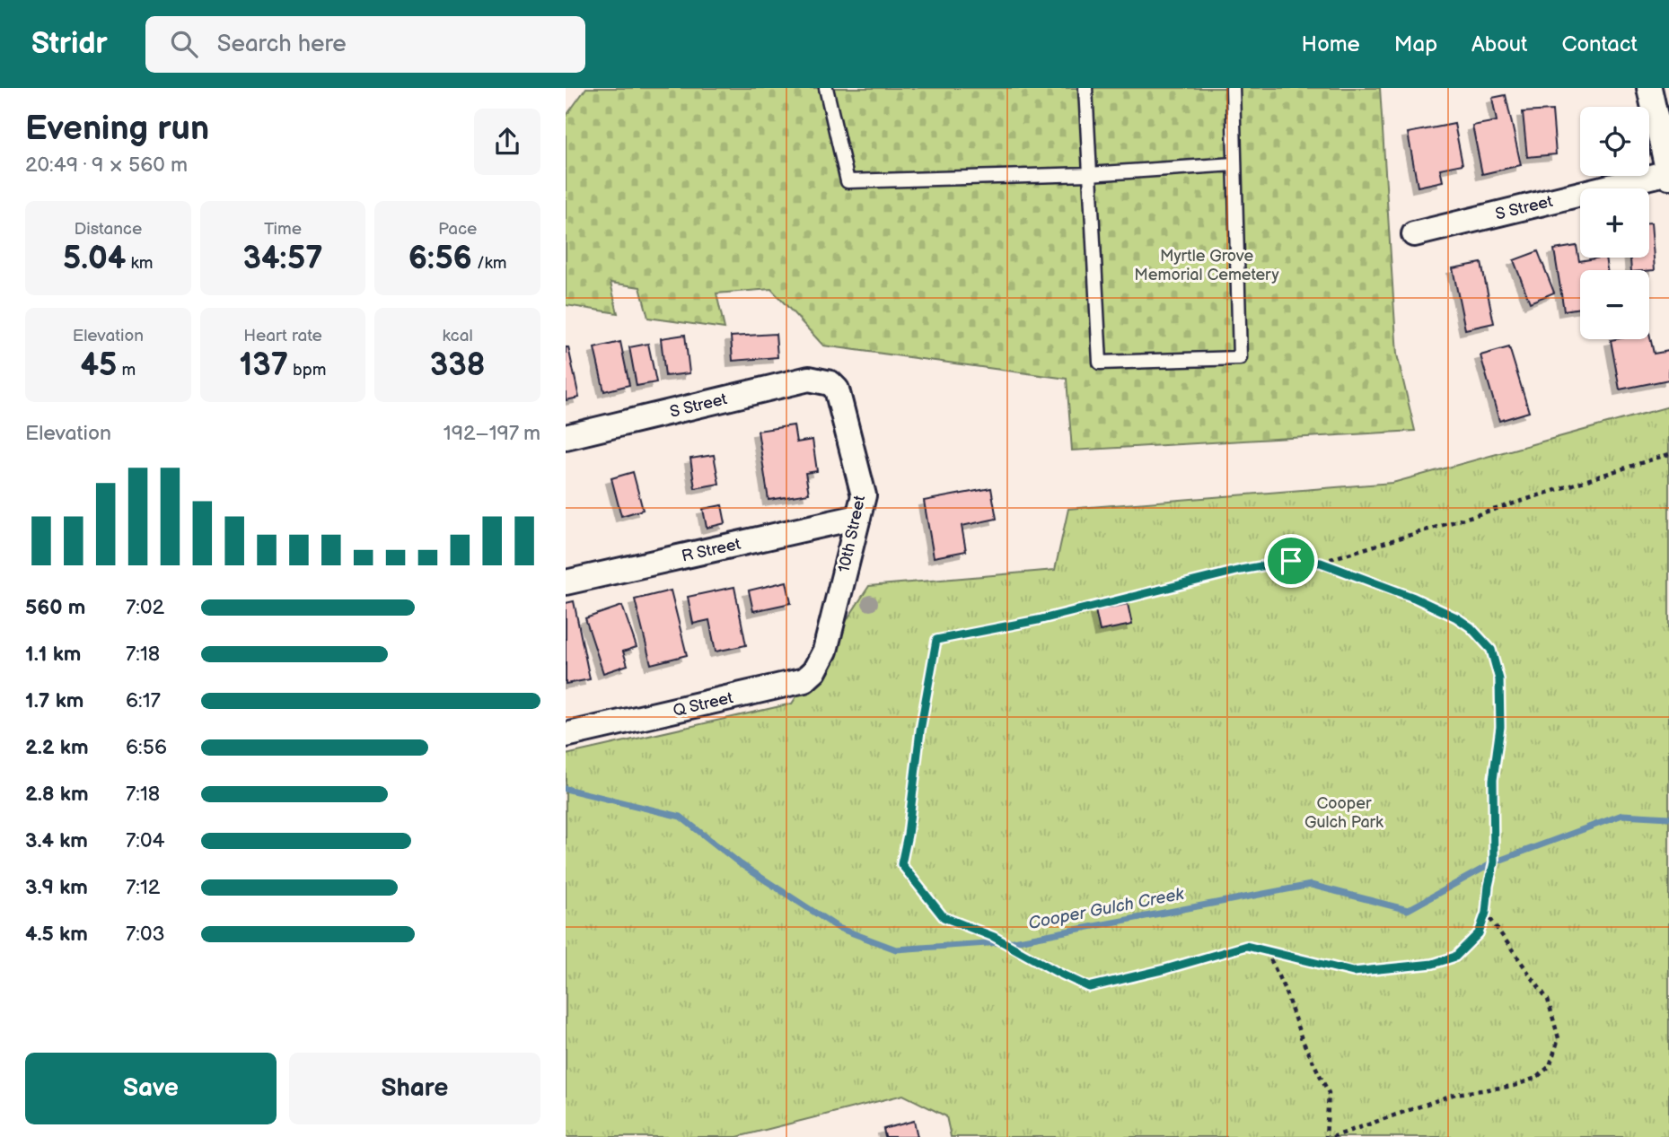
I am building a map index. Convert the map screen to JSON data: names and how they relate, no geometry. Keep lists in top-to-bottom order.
{
  "streets": {
    "street": [
      "S Street",
      "10th Street",
      "R Street",
      "Q Street"
    ]
  },
  "crossings": [
    ["S Street", "10th Street"],
    ["10th Street", "R Street"],
    ["10th Street", "Q Street"]
  ],
  "water": ["Cooper Gulch Creek"],
  "parks": ["Myrtle Grove Memorial Cemetery", "Cooper Gulch Park"],
  "page": {
    "header": "Stridr",
    "search": "Search here",
    "nav": [
      "Home",
      "Map",
      "About",
      "Contact"
    ],
    "heading": ["Evening run", "20:49 · 9 × 560 m"],
    "map_buttons": ["+", "−"],
    "stats": [
      ["Distance", "5.04 km"],
      ["Time", "34:57"],
      ["Pace", "6:56 /km"],
      ["Elevation", "45 m"],
      ["Heart rate", "137 bpm"],
      ["kcal", "338"]
    ],
    "chart": ["Elevation", "192–197 m"],
    "list": [
      {
        "name": "560 m",
        "note": "7:02"
      },
      {
        "name": "1.1 km",
        "note": "7:18"
      },
      {
        "name": "1.7 km",
        "note": "6:17"
      },
      {
        "name": "2.2 km",
        "note": "6:56"
      },
      {
        "name": "2.8 km",
        "note": "7:18"
      },
      {
        "name": "3.4 km",
        "note": "7:04"
      },
      {
        "name": "3.9 km",
        "note": "7:12"
      },
      {
        "name": "4.5 km",
        "note": "7:03"
      }
    ],
    "buttons": ["Save", "Share"]
  }
}
